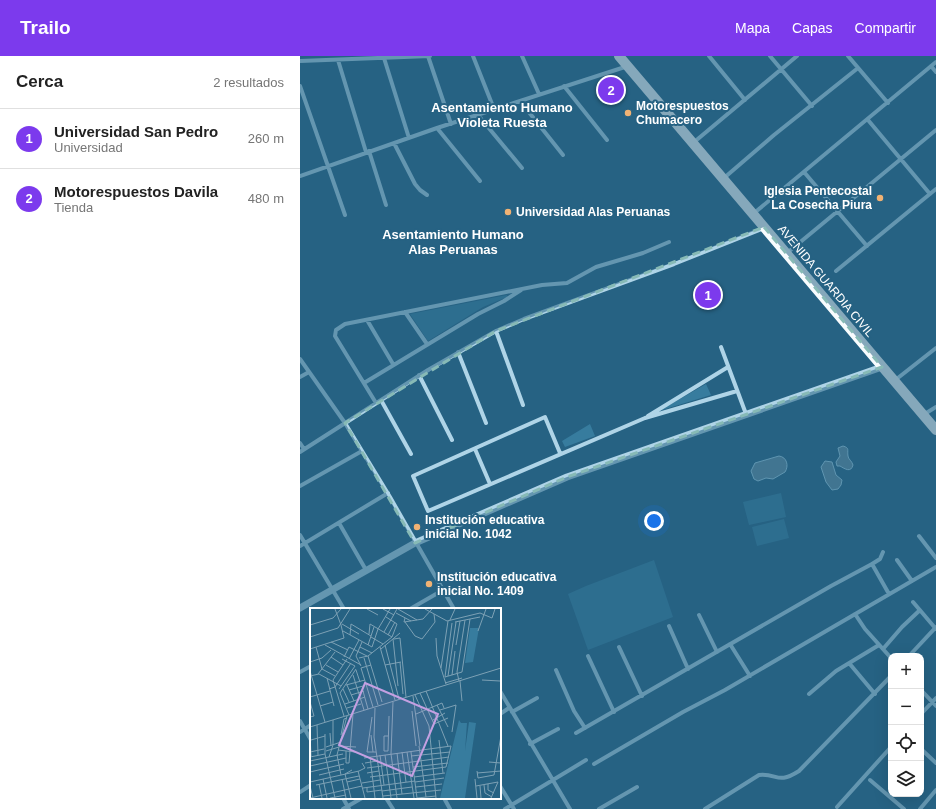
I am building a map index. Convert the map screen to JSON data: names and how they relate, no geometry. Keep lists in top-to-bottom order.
{
  "streets": {
    "highway": ["AVENIDA GUARDIA CIVIL"]
  },
  "districts": ["Asentamiento Humano Violeta Ruesta", "Asentamiento Humano Alas Peruanas"],
  "places": [
    "Motorespuestos Chumacero",
    "Iglesia Pentecostal La Cosecha Piura",
    "Universidad Alas Peruanas",
    "Institución educativa inicial No. 1042",
    "Institución educativa inicial No. 1409"
  ],
  "page": {
    "header": "Trailo",
    "nav": ["Mapa", "Capas", "Compartir"],
    "heading": ["Cerca", "2 resultados"],
    "pins": ["2", "1"],
    "list": [
      {
        "mark": "1",
        "name": "Universidad San Pedro",
        "note": "Universidad",
        "value": "260 m"
      },
      {
        "mark": "2",
        "name": "Motorespuestos Davila",
        "note": "Tienda",
        "value": "480 m"
      }
    ],
    "map_buttons": ["+", "−"]
  }
}
